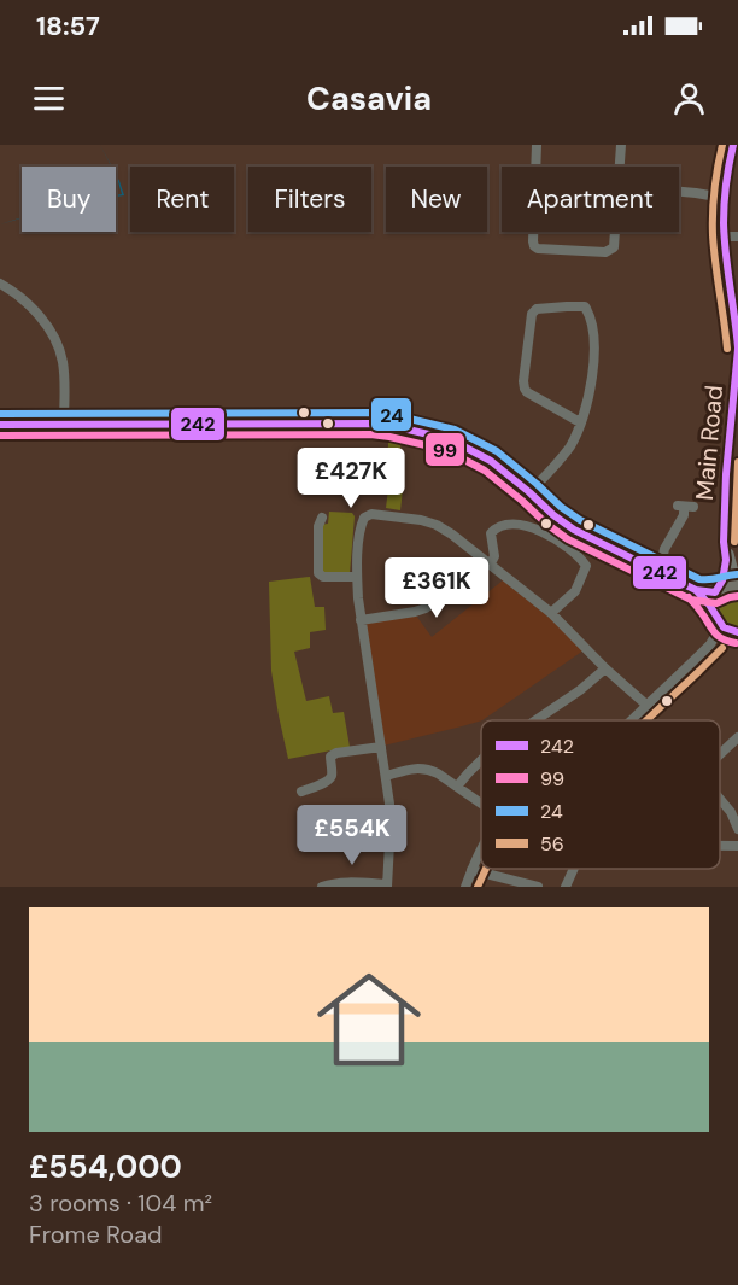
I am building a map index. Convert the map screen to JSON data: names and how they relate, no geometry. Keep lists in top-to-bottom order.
{
  "streets": {
    "main road": ["Main Road"]
  },
  "lines": [
    "transit line 242",
    "transit line 56",
    "transit line 24",
    "transit line 99"
  ],
  "legend": [
    "242",
    "99",
    "24",
    "56"
  ],
  "page": {
    "status": "18:57",
    "header": "Casavia",
    "chip": [
      "Buy",
      "Rent",
      "Filters",
      "New",
      "Apartment"
    ],
    "price": ["£427K", "£361K", "£554K"],
    "list": [
      {
        "name": "£554,000",
        "note": "3 rooms · 104 m² · Frome Road"
      }
    ]
  }
}
